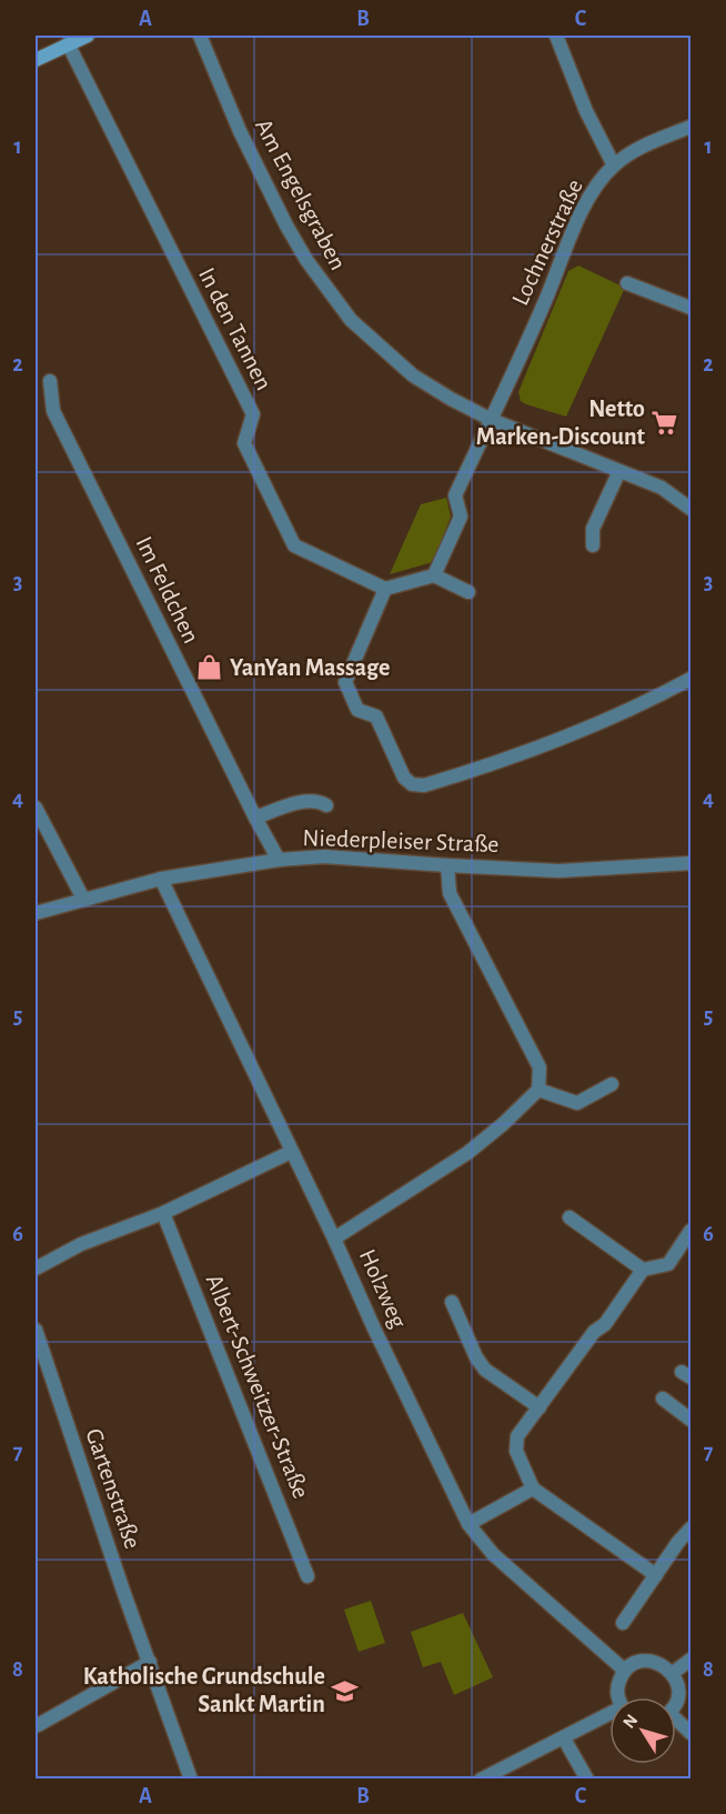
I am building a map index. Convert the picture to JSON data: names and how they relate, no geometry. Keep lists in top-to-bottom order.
{
  "streets": {
    "street": [
      "Am Engelsgraben",
      "Lochnerstraße",
      "In den Tannen",
      "Im Feldchen",
      "Niederpleiser Straße",
      "Holzweg",
      "Albert-Schweitzer-Straße",
      "Gartenstraße"
    ]
  },
  "crossings": [
    ["Am Engelsgraben", "Lochnerstraße"],
    ["Im Feldchen", "Niederpleiser Straße"],
    ["Niederpleiser Straße", "Holzweg"]
  ],
  "places": {
    "supermarket": ["Netto Marken-Discount"],
    "shop": ["YanYan Massage"],
    "school or university": ["Katholische Grundschule Sankt Martin"]
  },
  "north": "top left",
  "grid": {
    "columns": ["A", "B", "C"],
    "rows": [
      "1",
      "2",
      "3",
      "4",
      "5",
      "6",
      "7",
      "8"
    ]
  }
}
